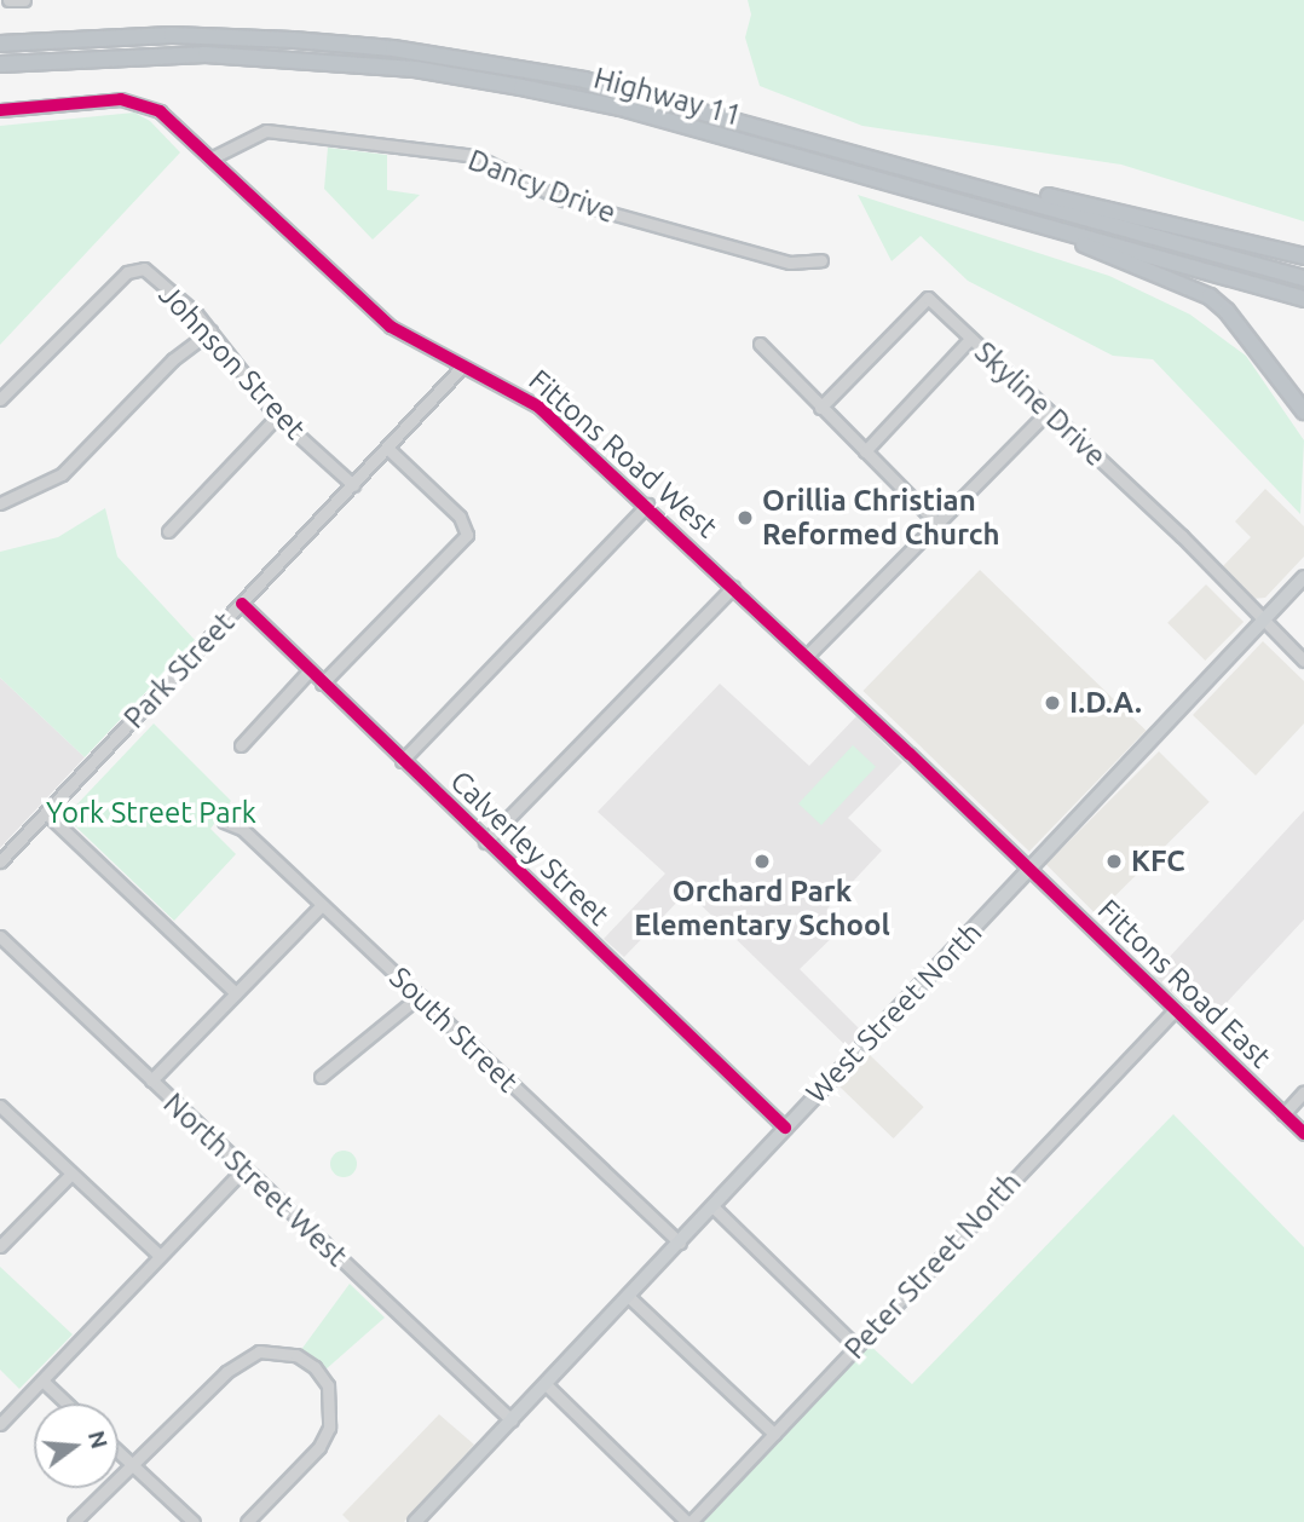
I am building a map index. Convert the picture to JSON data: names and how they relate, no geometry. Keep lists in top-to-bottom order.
{
  "streets": {
    "highway": ["Highway 11"],
    "main road": ["West Street North"],
    "street": [
      "Dancy Drive",
      "Johnson Street",
      "Skyline Drive",
      "Fittons Road West",
      "Park Street",
      "Calverley Street",
      "Fittons Road East",
      "South Street",
      "North Street West",
      "Peter Street North"
    ]
  },
  "crossings": [
    ["Dancy Drive", "Fittons Road West"],
    ["Johnson Street", "Park Street"],
    ["Skyline Drive", "West Street North"],
    ["Fittons Road West", "Park Street"],
    ["Fittons Road West", "Fittons Road East"],
    ["Fittons Road West", "West Street North"],
    ["Park Street", "Calverley Street"],
    ["Calverley Street", "West Street North"],
    ["Fittons Road East", "West Street North"],
    ["Fittons Road East", "Peter Street North"],
    ["West Street North", "South Street"],
    ["West Street North", "North Street West"]
  ],
  "parks": ["York Street Park"],
  "places": [
    "Orillia Christian Reformed Church",
    "I.D.A.",
    "Orchard Park Elementary School",
    "KFC"
  ],
  "north": "right"
}
